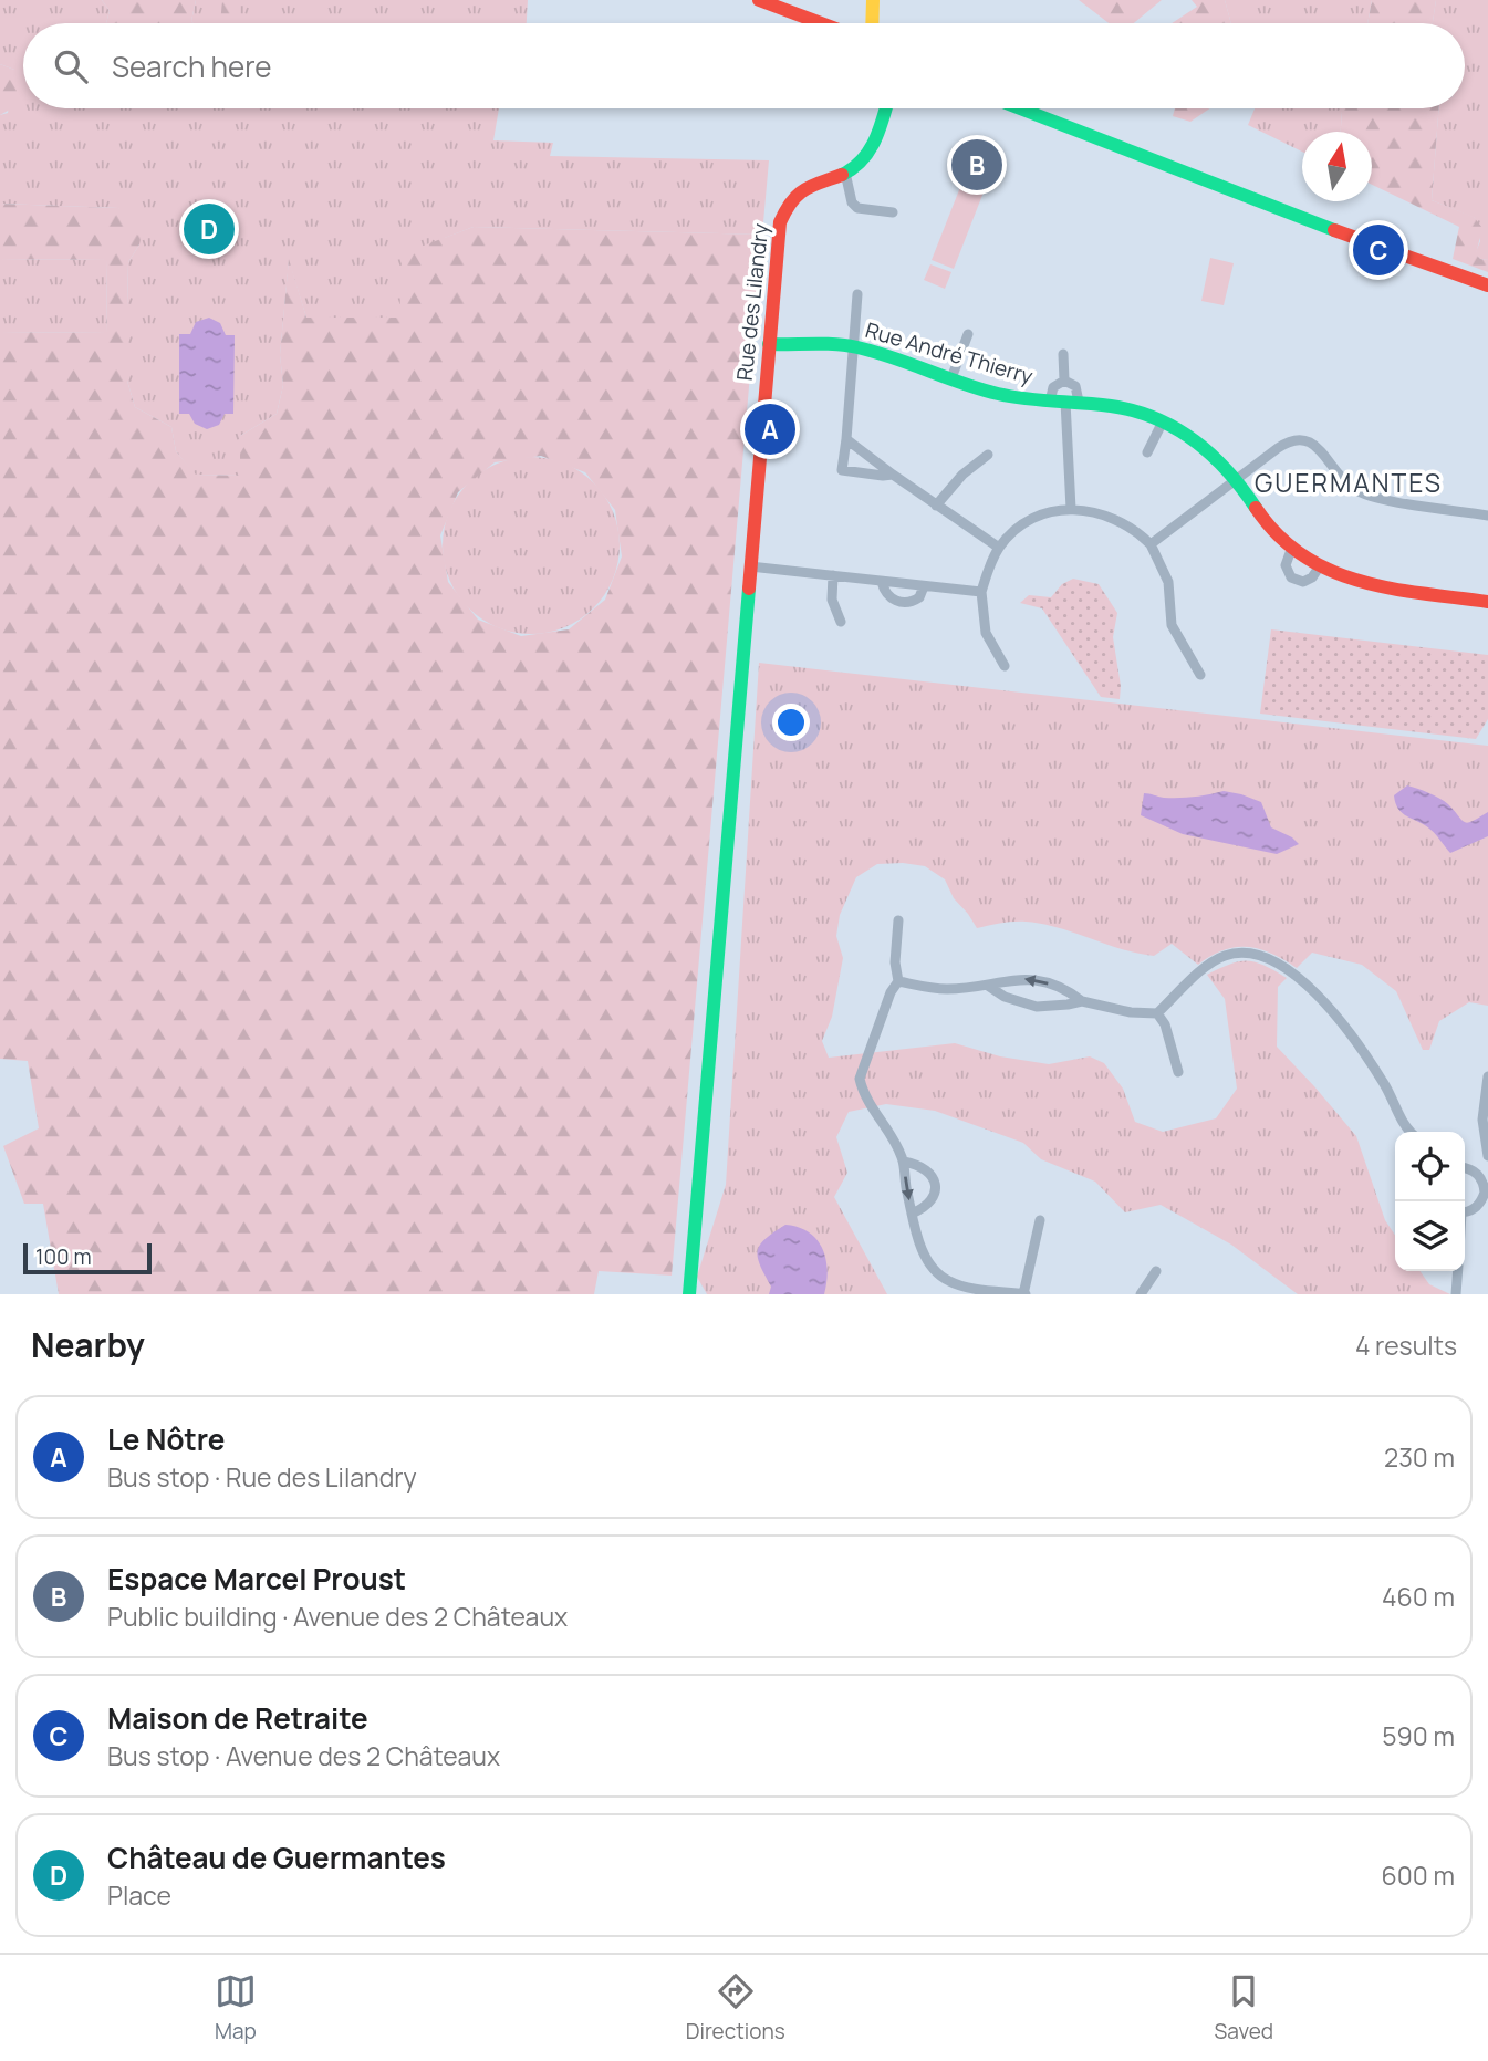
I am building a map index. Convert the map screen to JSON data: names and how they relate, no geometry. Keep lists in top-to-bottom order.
{
  "streets": {
    "main road": ["Rue des Lilandry", "Rue André Thierry"]
  },
  "crossings": [
    ["Rue des Lilandry", "Rue André Thierry"]
  ],
  "districts": ["GUERMANTES"],
  "scale_bar": "100 m",
  "north": "top",
  "page": {
    "search": "Search here",
    "pins": [
      "B",
      "D",
      "C",
      "A"
    ],
    "scale": "100 m",
    "heading": ["Nearby", "4 results"],
    "list": [
      {
        "mark": "A",
        "name": "Le Nôtre",
        "note": "Bus stop · Rue des Lilandry",
        "value": "230 m"
      },
      {
        "mark": "B",
        "name": "Espace Marcel Proust",
        "note": "Public building · Avenue des 2 Châteaux",
        "value": "460 m"
      },
      {
        "mark": "C",
        "name": "Maison de Retraite",
        "note": "Bus stop · Avenue des 2 Châteaux",
        "value": "590 m"
      },
      {
        "mark": "D",
        "name": "Château de Guermantes",
        "note": "Place",
        "value": "600 m"
      }
    ],
    "nav": ["Map", "Directions", "Saved"]
  }
}
